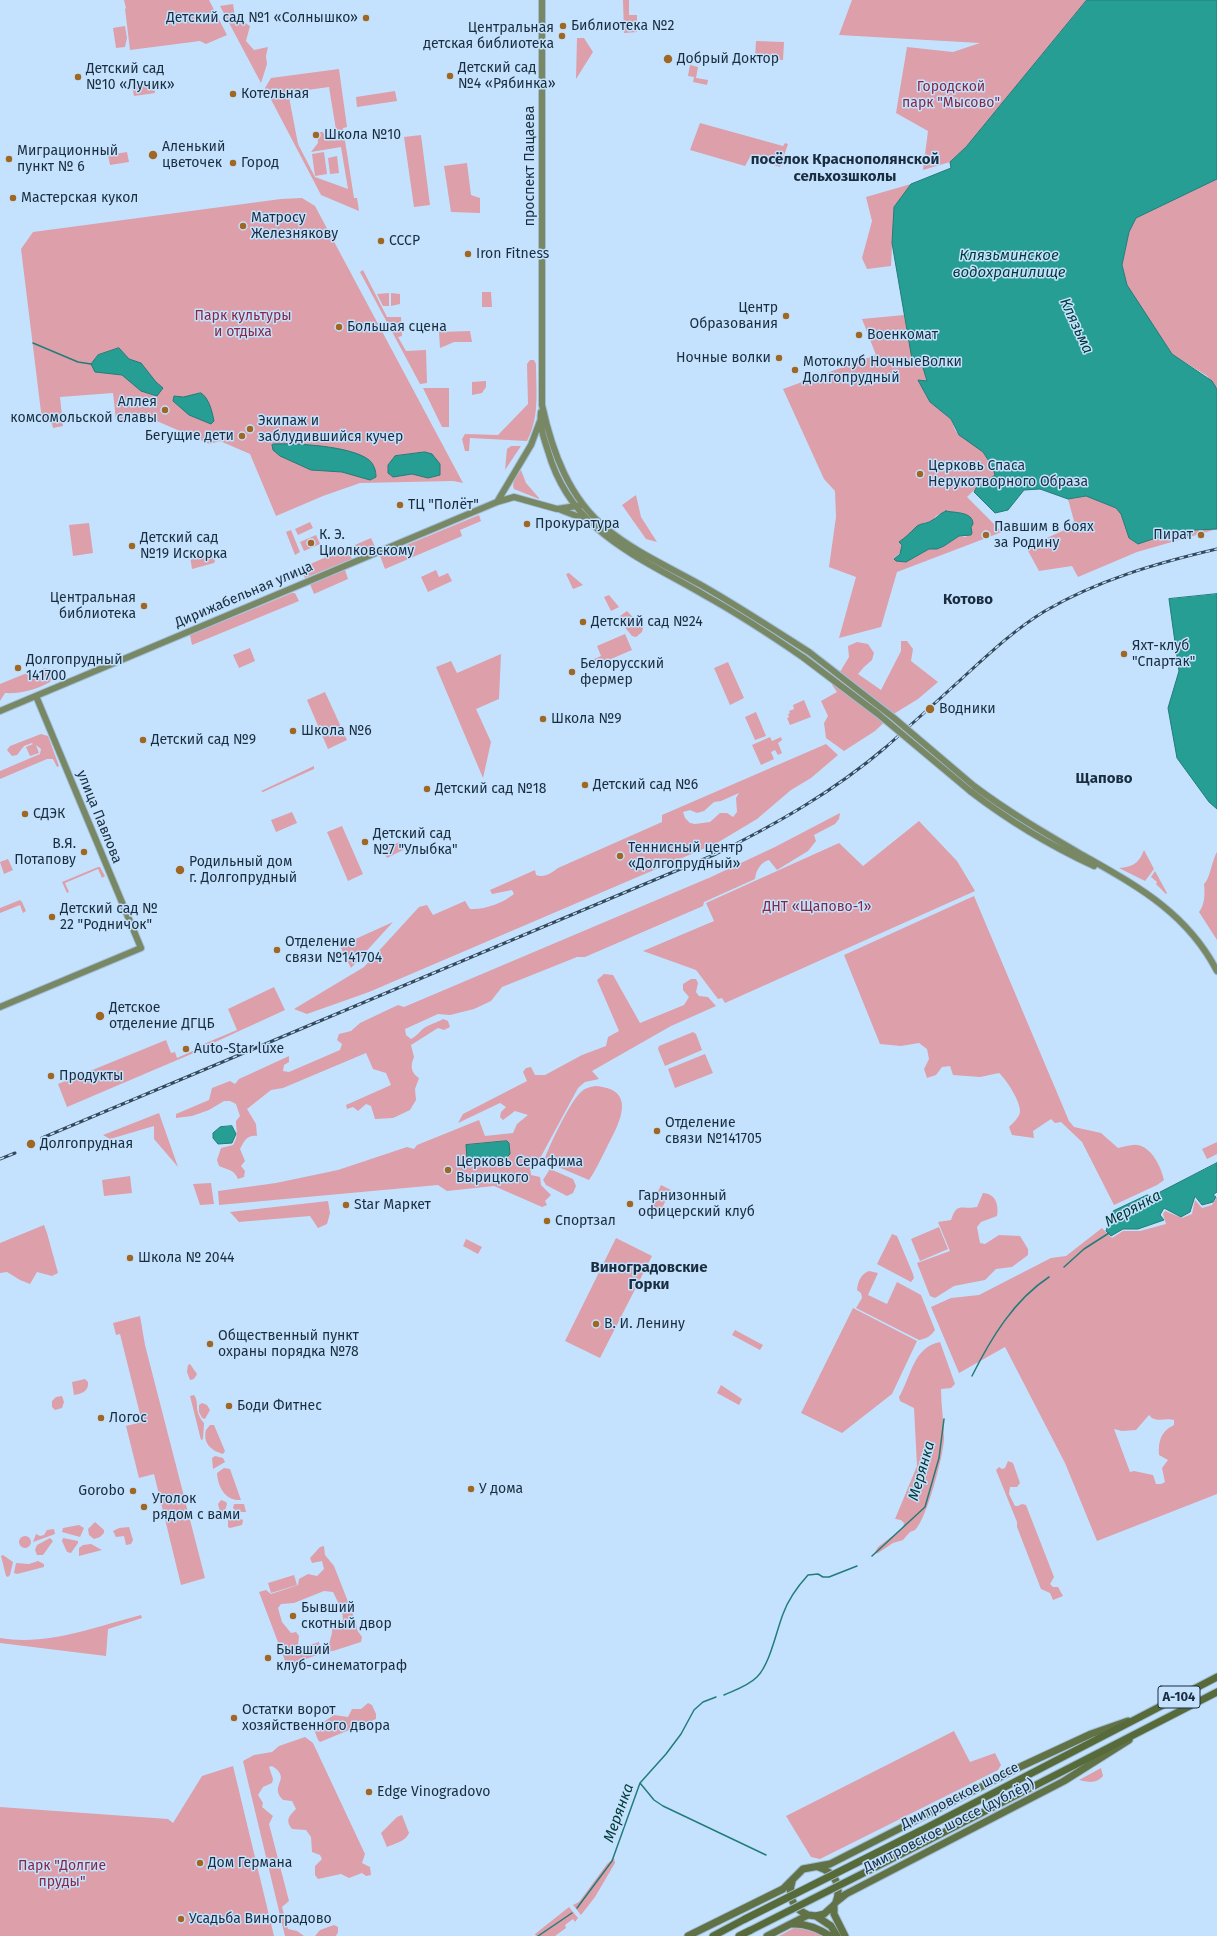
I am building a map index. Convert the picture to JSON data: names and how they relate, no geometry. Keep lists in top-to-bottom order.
{
  "streets": {
    "highway": ["А-104", "Дмитровское шоссе"],
    "main road": [
      "проспект Пацаева",
      "Дирижабельная улица",
      "улица Павлова",
      "Дмитровское шоссе (дублёр)"
    ]
  },
  "crossings": [
    ["Дирижабельная улица", "улица Павлова"],
    ["Дмитровское шоссе", "Дмитровское шоссе (дублёр)"]
  ],
  "districts": [
    "посёлок Краснополянской сельхозшколы",
    "Котово",
    "Щапово",
    "Виноградовские Горки"
  ],
  "water": ["Клязьминское водохранилище", "Клязьма", "Мерянка"],
  "parks": [
    "Городской парк \"Мысово\"",
    "Парк культуры и отдыха",
    "ДНТ «Щапово-1»",
    "Парк \"Долгие пруды\""
  ],
  "places": [
    "Детский сад №1 «Солнышко»",
    "Библиотека №2",
    "Центральная детская библиотека",
    "Добрый Доктор",
    "Детский сад №4 «Рябинка»",
    "Детский сад №10 «Лучик»",
    "Котельная",
    "Школа №10",
    "Аленький цветочек",
    "Миграционный пункт № 6",
    "Город",
    "Мастерская кукол",
    "Матросу Железнякову",
    "СССР",
    "Iron Fitness",
    "Центр Образования",
    "Большая сцена",
    "Военкомат",
    "Ночные волки",
    "Мотоклуб НочныеВолки Долгопрудный",
    "Аллея комсомольской славы",
    "Экипаж и заблудившийся кучер",
    "Бегущие дети",
    "Церковь Спаса Нерукотворного Образа",
    "ТЦ \"Полёт\"",
    "Прокуратура",
    "Павшим в боях за Родину",
    "Пират",
    "К. Э. Циолковскому",
    "Детский сад №19 Искорка",
    "Центральная библиотека",
    "Детский сад №24",
    "Яхт-клуб \"Спартак\"",
    "Долгопрудный 141700",
    "Белорусский фермер",
    "Водники",
    "Школа №9",
    "Школа №6",
    "Детский сад №9",
    "Детский сад №6",
    "Детский сад №18",
    "СДЭК",
    "Детский сад №7 \"Улыбка\"",
    "В.Я. Потапову",
    "Теннисный центр «Долгопрудный»",
    "Родильный дом г. Долгопрудный",
    "Детский сад № 22 \"Родничок\"",
    "Отделение связи №141704",
    "Детское отделение ДГЦБ",
    "Auto-Star luxe",
    "Продукты",
    "Отделение связи №141705",
    "Долгопрудная",
    "Церковь Серафима Вырицкого",
    "Гарнизонный офицерский клуб",
    "Star Маркет",
    "Спортзал",
    "Школа № 2044",
    "В. И. Ленину",
    "Общественный пункт охраны порядка №78",
    "Боди Фитнес",
    "Логос",
    "У дома",
    "Gorobo",
    "Уголок рядом с вами",
    "Бывший скотный двор",
    "Бывший клуб-синематограф",
    "Остатки ворот хозяйственного двора",
    "Edge Vinogradovo",
    "Дом Германа",
    "Усадьба Виноградово"
  ]
}
